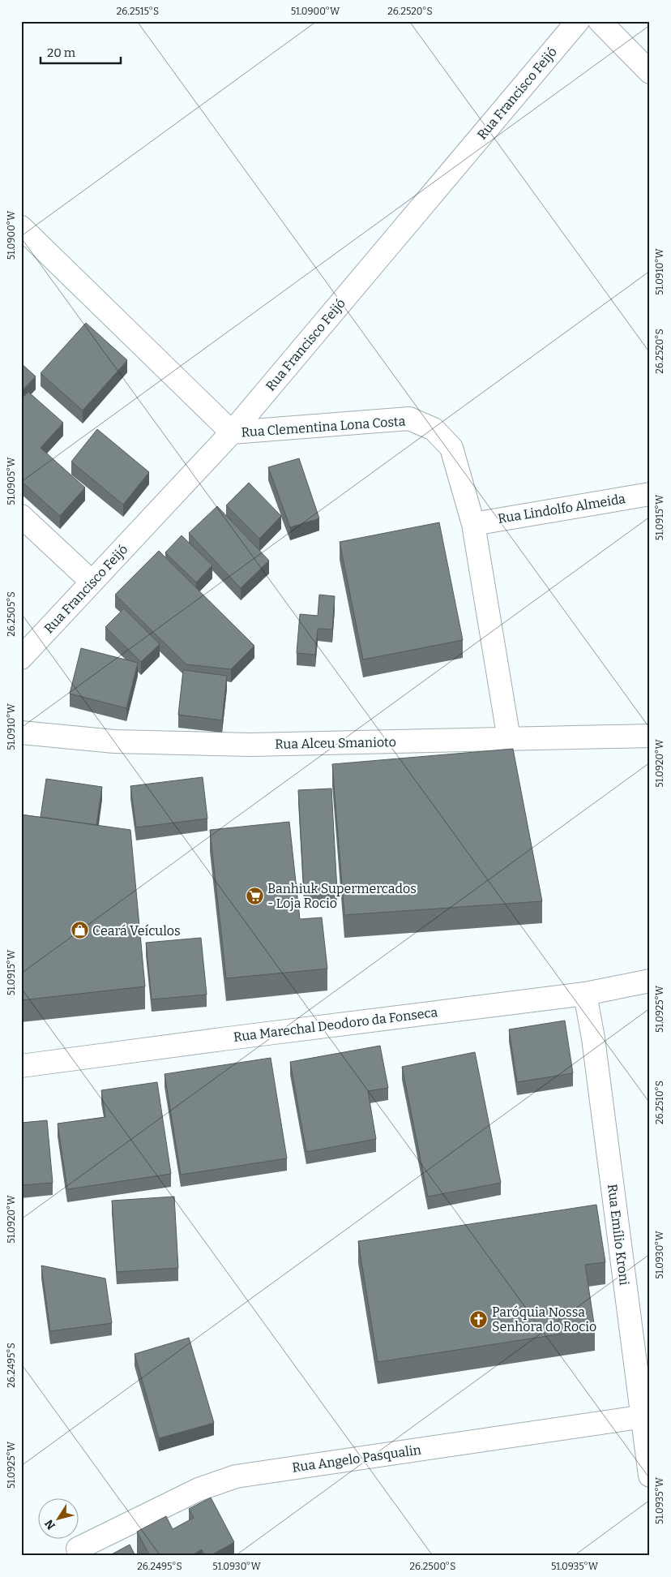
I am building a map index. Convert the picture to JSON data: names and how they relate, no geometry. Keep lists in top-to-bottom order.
{
  "streets": {
    "street": [
      "Rua Francisco Feijó",
      "Rua Clementina Lona Costa",
      "Rua Lindolfo Almeida",
      "Rua Alceu Smanioto",
      "Rua Marechal Deodoro da Fonseca",
      "Rua Emílio Kroni",
      "Rua Angelo Pasqualin"
    ]
  },
  "crossings": [
    ["Rua Francisco Feijó", "Rua Clementina Lona Costa"],
    ["Rua Clementina Lona Costa", "Rua Lindolfo Almeida"],
    ["Rua Clementina Lona Costa", "Rua Alceu Smanioto"],
    ["Rua Marechal Deodoro da Fonseca", "Rua Emílio Kroni"],
    ["Rua Emílio Kroni", "Rua Angelo Pasqualin"]
  ],
  "places": {
    "supermarket": ["Banhiuk Supermercados - Loja Rocio"],
    "shop": ["Ceará Veículos"],
    "church": ["Paróquia Nossa Senhora do Rocio"]
  },
  "scale_bar": "20 m",
  "north": "bottom left",
  "coordinates": [
    "26.2515°S",
    "51.0900°W",
    "26.2520°S",
    "51.0910°W",
    "51.0905°W",
    "51.0915°W",
    "26.2505°S",
    "51.0920°W",
    "51.0925°W",
    "26.2510°S",
    "51.0930°W",
    "26.2495°S",
    "51.0935°W",
    "26.2500°S"
  ]
}
